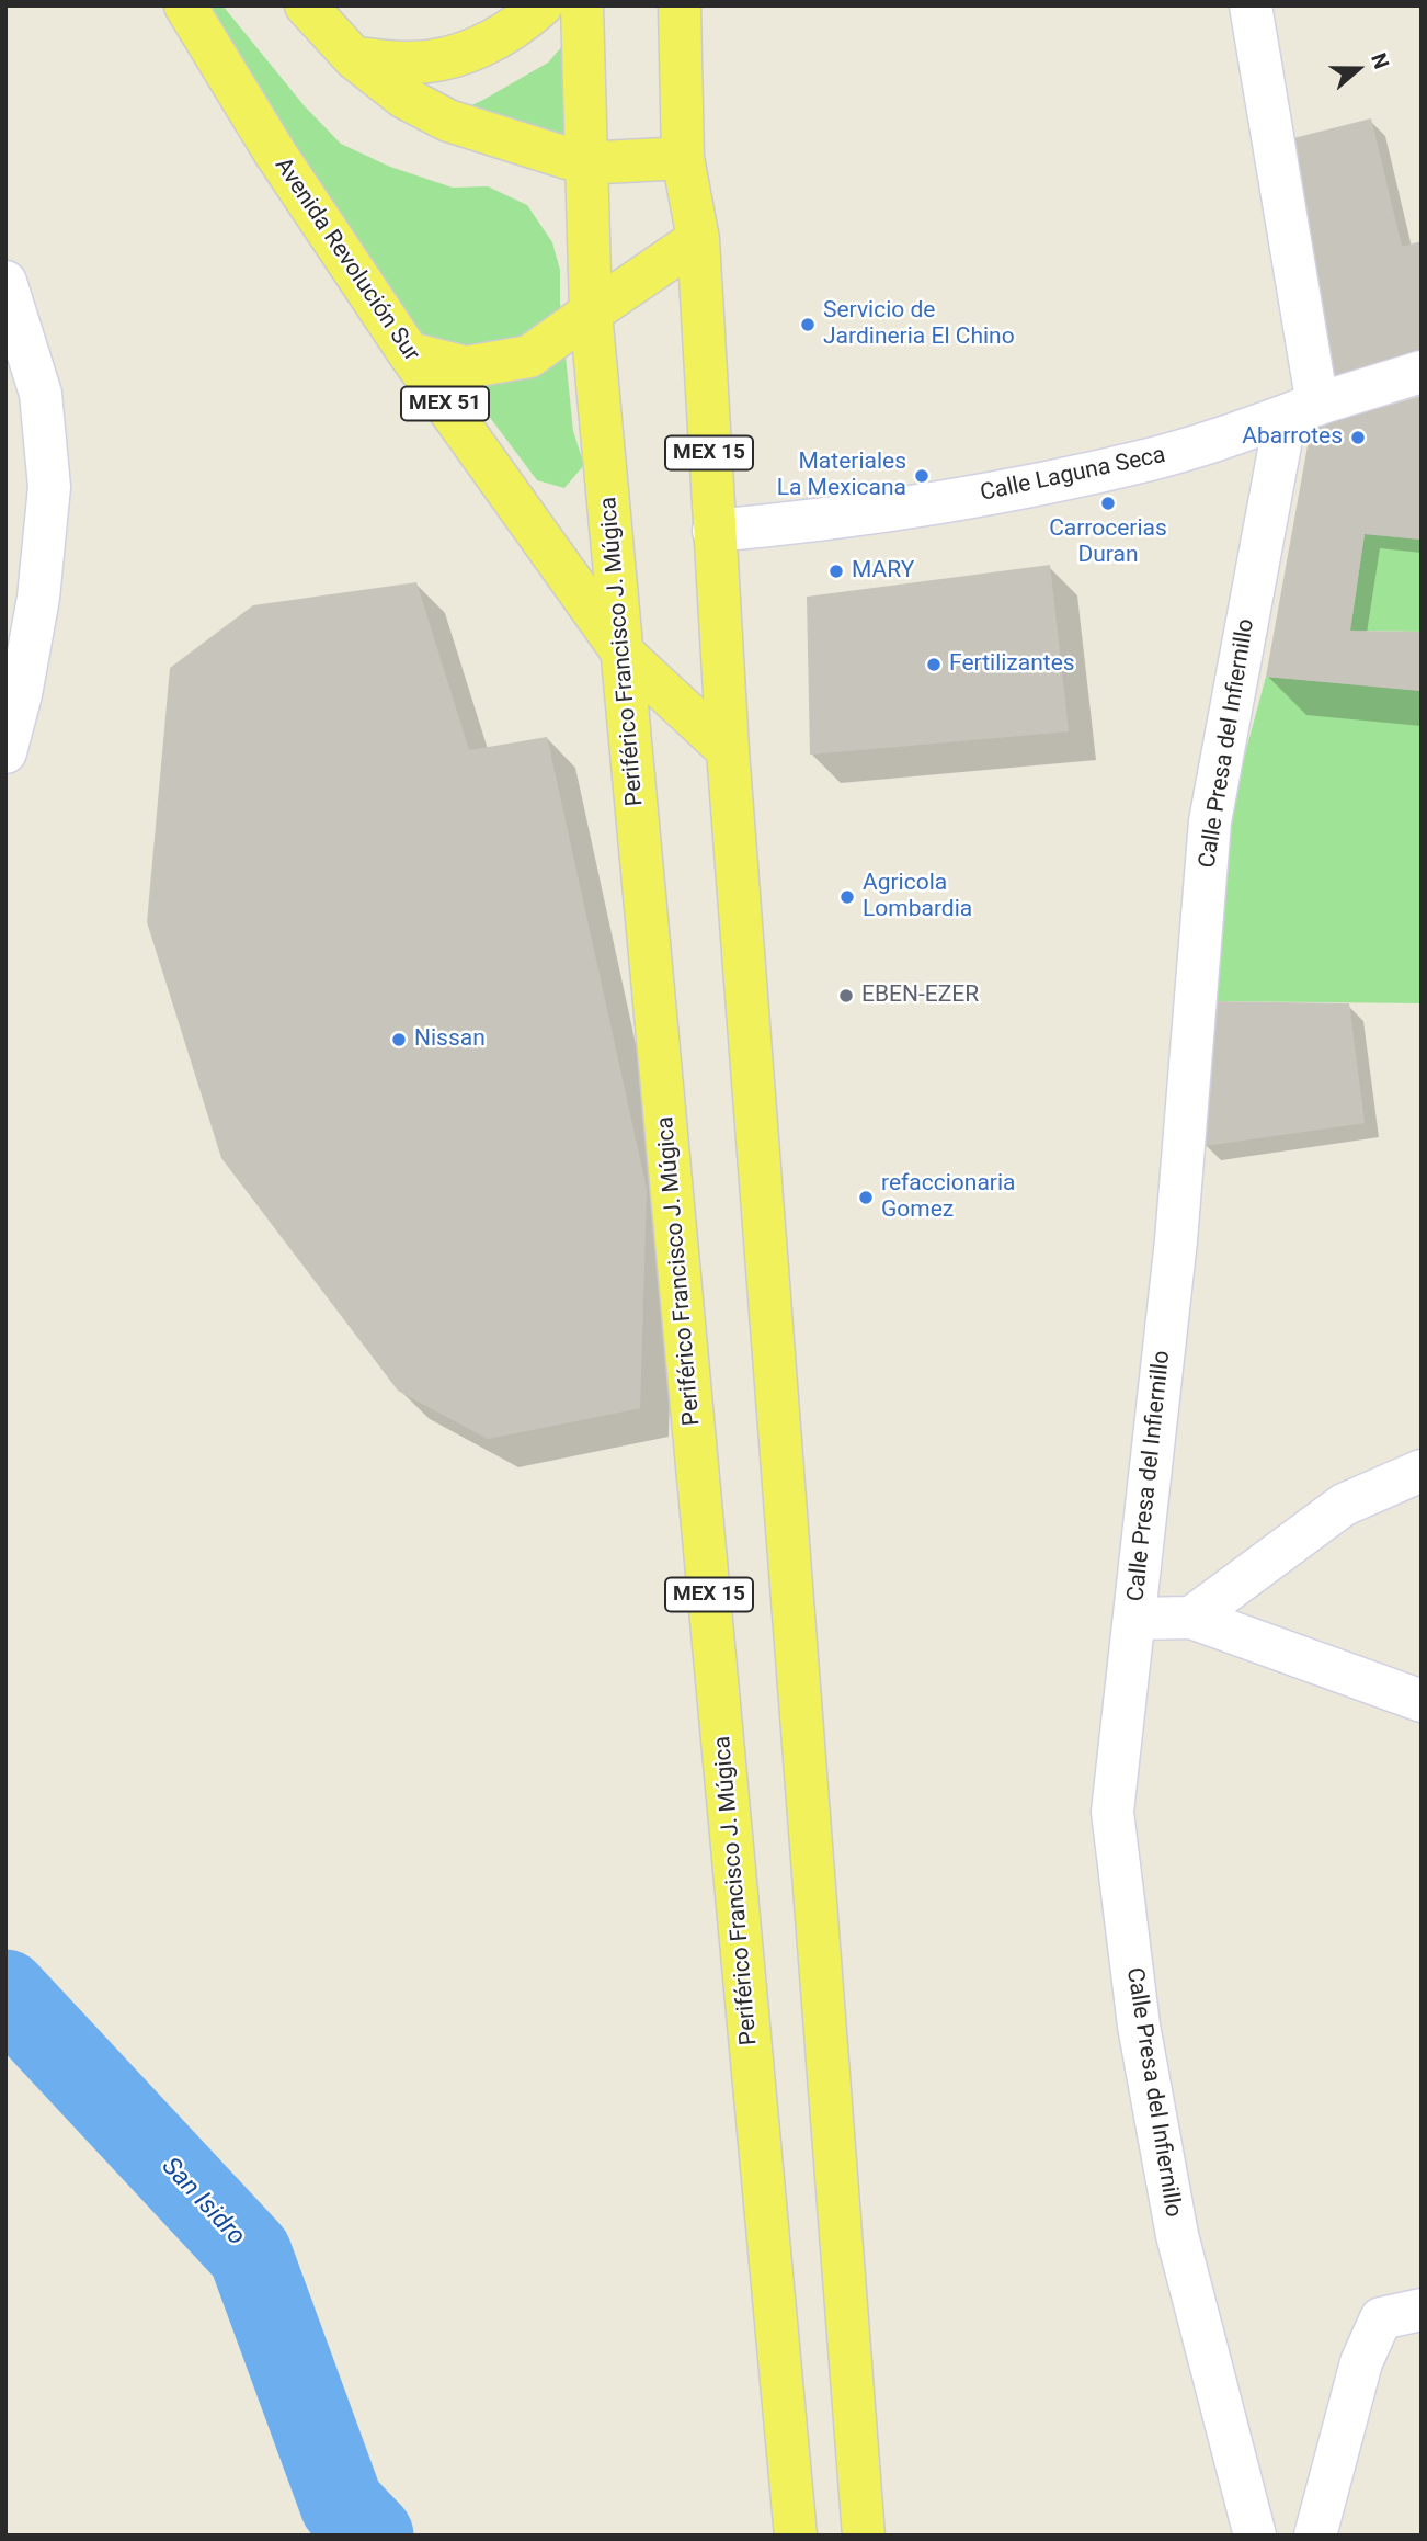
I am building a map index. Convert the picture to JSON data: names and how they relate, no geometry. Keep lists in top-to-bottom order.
{
  "streets": {
    "main road": [
      "Avenida Revolución Sur",
      "MEX 51",
      "MEX 15",
      "Periférico Francisco J. Múgica"
    ],
    "street": ["Calle Laguna Seca", "Calle Presa del Infiernillo"]
  },
  "crossings": [
    ["Avenida Revolución Sur", "MEX 15"],
    ["Avenida Revolución Sur", "Periférico Francisco J. Múgica"],
    ["MEX 15", "Calle Laguna Seca"],
    ["Calle Laguna Seca", "Calle Presa del Infiernillo"]
  ],
  "water": ["San Isidro"],
  "places": [
    "Servicio de Jardineria El Chino",
    "Abarrotes",
    "Materiales La Mexicana",
    "Carrocerias Duran",
    "MARY",
    "Fertilizantes",
    "Agricola Lombardia",
    "EBEN-EZER",
    "Nissan",
    "refaccionaria Gomez"
  ],
  "north": "right"
}
